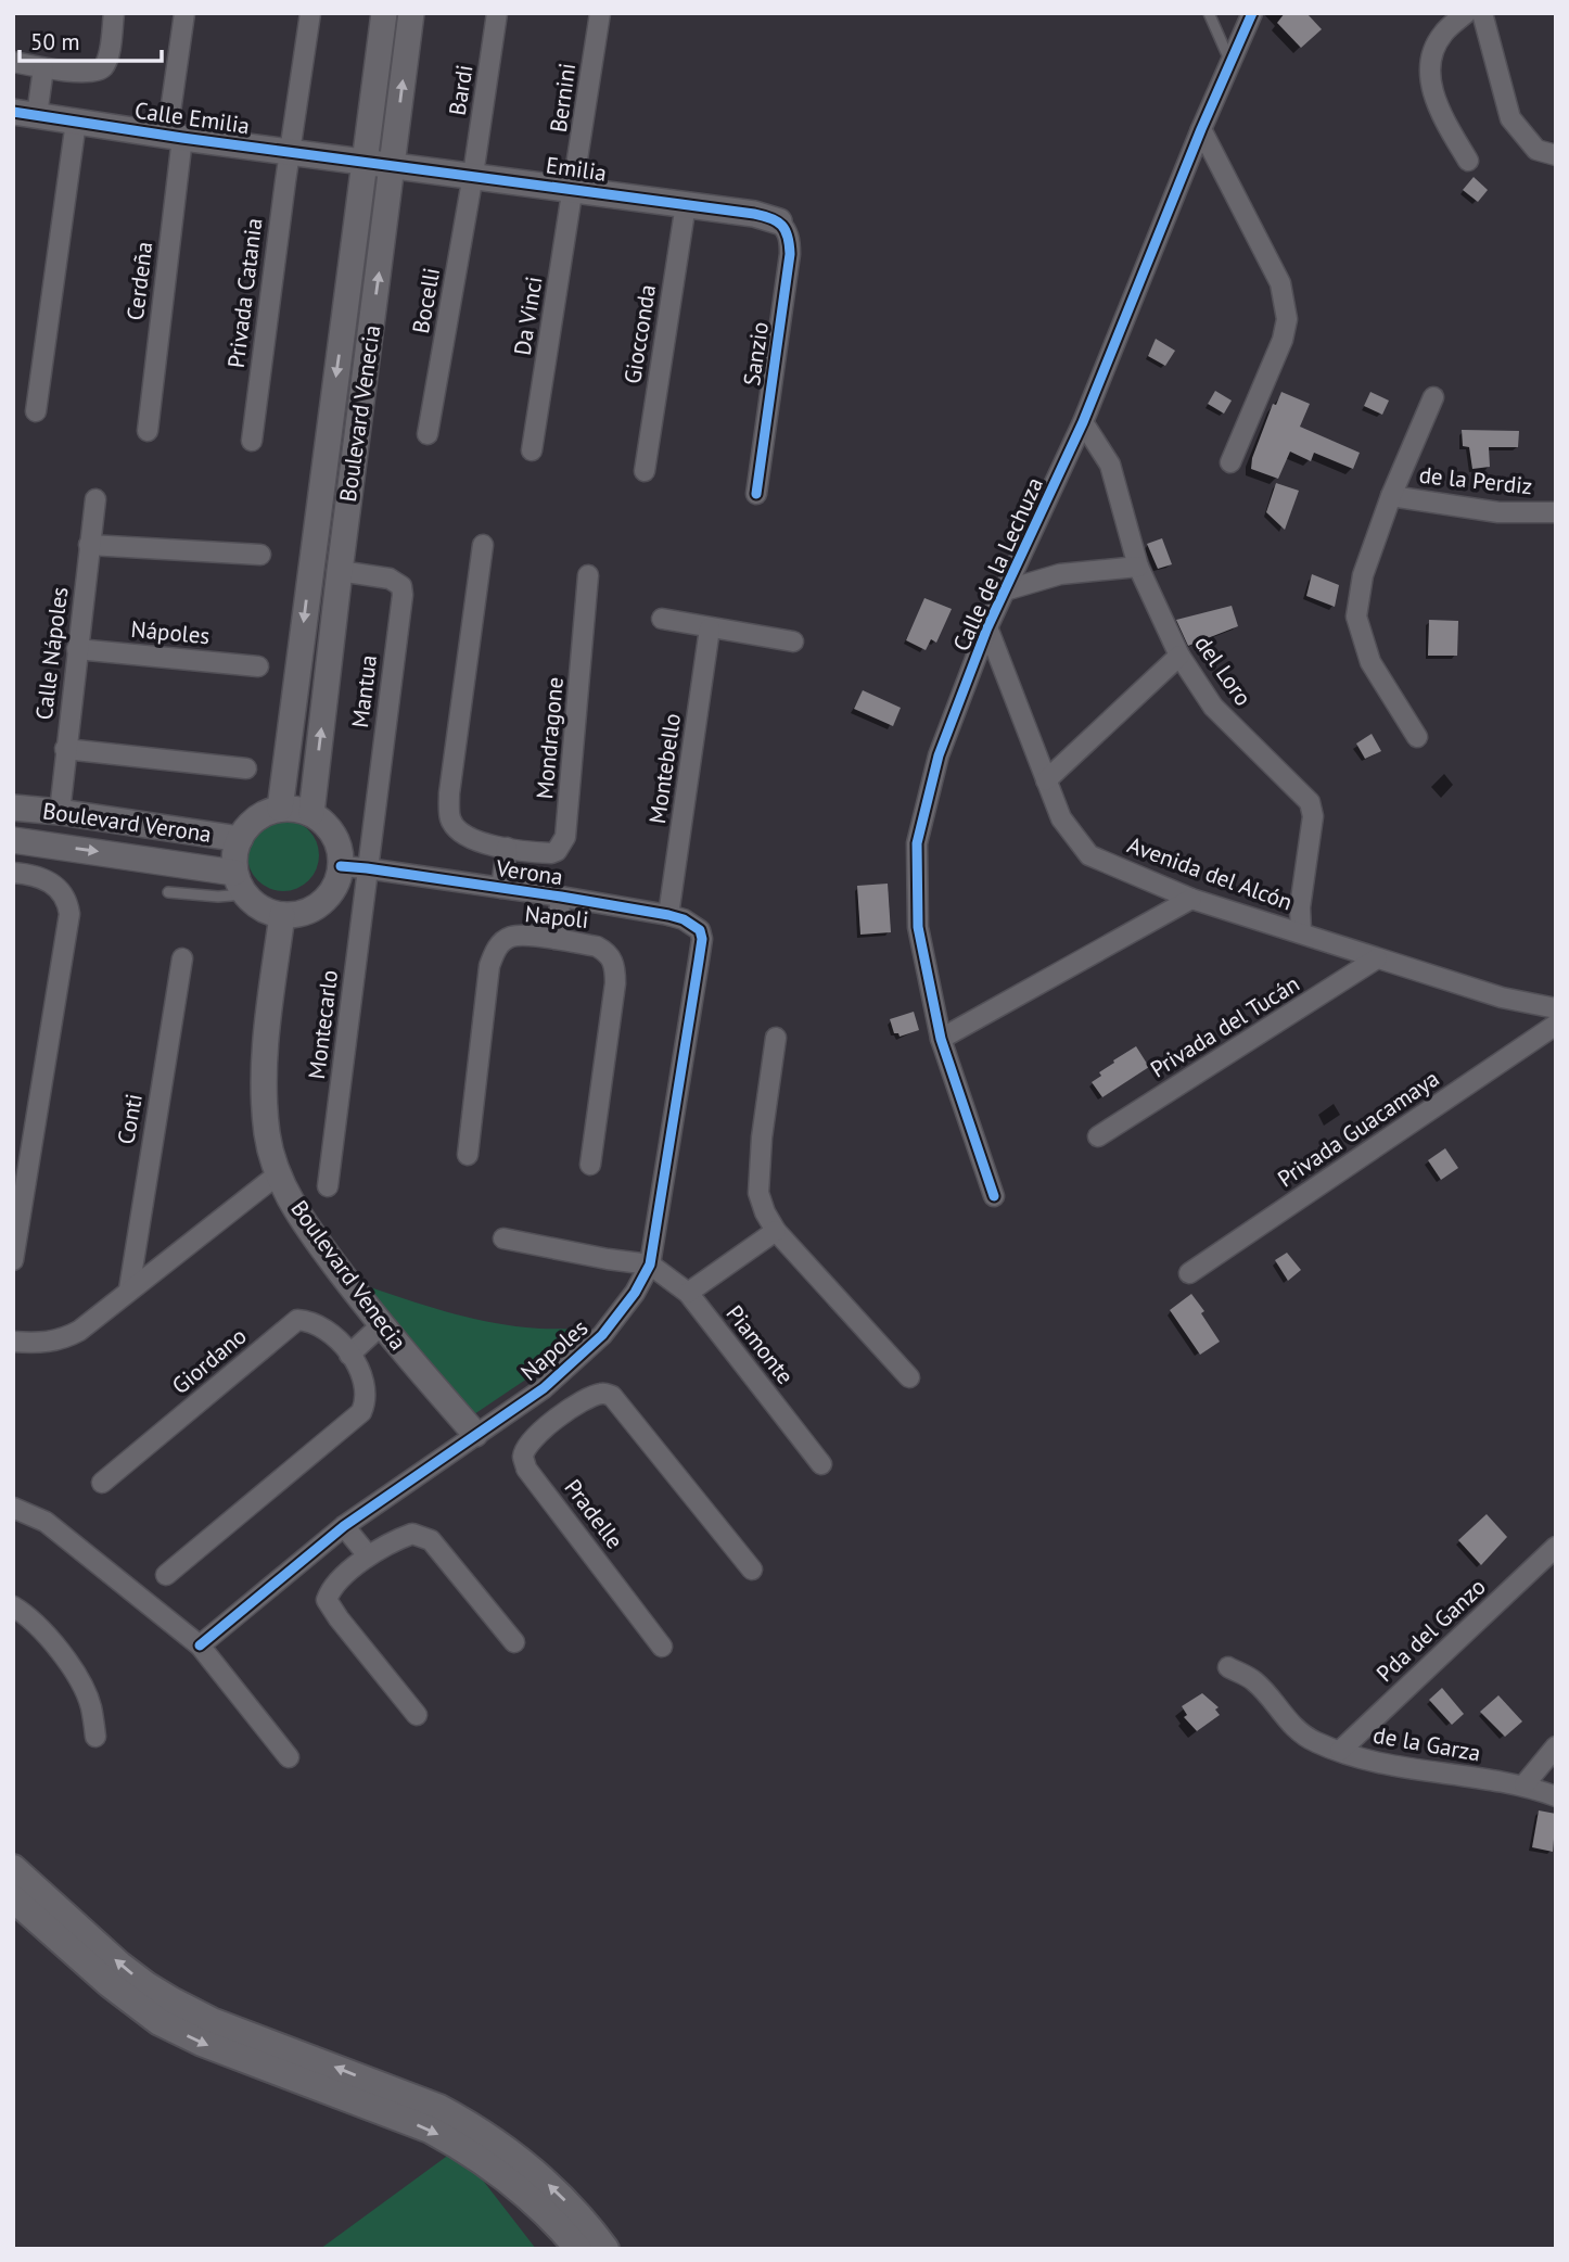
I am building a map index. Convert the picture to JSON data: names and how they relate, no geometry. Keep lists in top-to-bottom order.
{
  "streets": {
    "street": [
      "Bardi",
      "Bernini",
      "Calle Emilia",
      "Emilia",
      "Cerdeña",
      "Privada Catania",
      "Bocelli",
      "Da Vinci",
      "Giocconda",
      "Sanzio",
      "Boulevard Venecia",
      "de la Perdiz",
      "Calle de la Lechuza",
      "Nápoles",
      "Calle Nápoles",
      "del Loro",
      "Mantua",
      "Mondragone",
      "Montebello",
      "Boulevard Verona",
      "Verona",
      "Avenida del Alcón",
      "Napoli",
      "Montecarlo",
      "Privada del Tucán",
      "Conti",
      "Privada Guacamaya",
      "Piamonte",
      "Napoles",
      "Giordano",
      "Pradelle",
      "Pda del Ganzo",
      "de la Garza"
    ]
  },
  "crossings": [
    ["Bardi", "Emilia"],
    ["Bardi", "Bocelli"],
    ["Bernini", "Emilia"],
    ["Bernini", "Da Vinci"],
    ["Calle Emilia", "Emilia"],
    ["Calle Emilia", "Cerdeña"],
    ["Calle Emilia", "Privada Catania"],
    ["Calle Emilia", "Boulevard Venecia"],
    ["Emilia", "Bocelli"],
    ["Emilia", "Da Vinci"],
    ["Emilia", "Giocconda"],
    ["Emilia", "Sanzio"],
    ["Emilia", "Boulevard Venecia"],
    ["Boulevard Venecia", "Mantua"],
    ["Boulevard Venecia", "Boulevard Verona"],
    ["Boulevard Venecia", "Verona"],
    ["Boulevard Venecia", "Napoles"],
    ["Calle de la Lechuza", "del Loro"],
    ["Calle de la Lechuza", "Avenida del Alcón"],
    ["Nápoles", "Calle Nápoles"],
    ["Calle Nápoles", "Boulevard Verona"],
    ["del Loro", "Avenida del Alcón"],
    ["Mantua", "Verona"],
    ["Mantua", "Montecarlo"],
    ["Montebello", "Verona"],
    ["Boulevard Verona", "Verona"],
    ["Verona", "Montecarlo"],
    ["Verona", "Napoles"],
    ["Avenida del Alcón", "Privada del Tucán"],
    ["Piamonte", "Napoles"],
    ["Pda del Ganzo", "de la Garza"]
  ],
  "scale_bar": "50 m"
}
